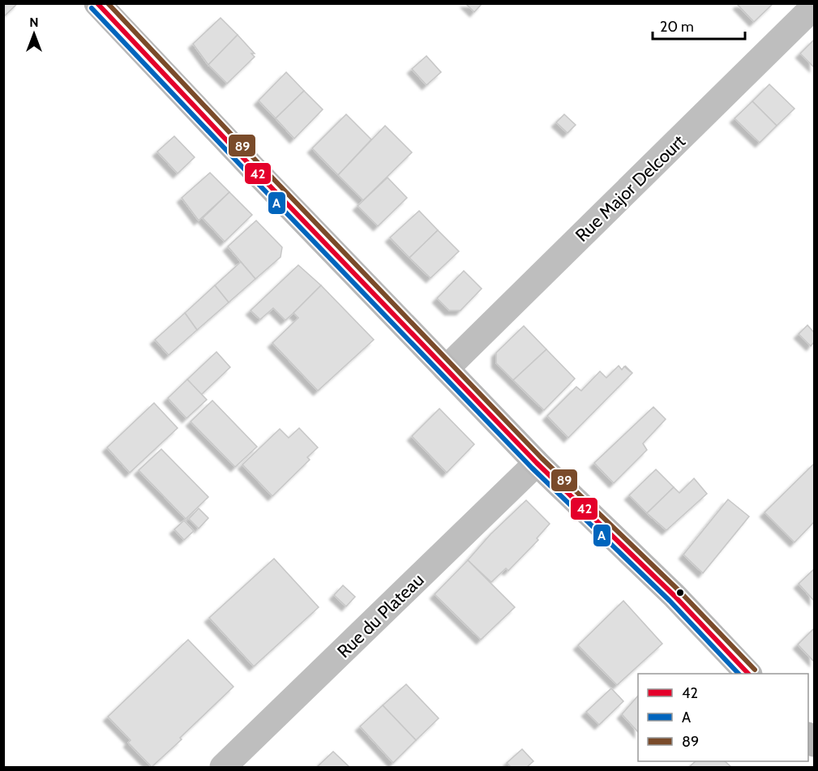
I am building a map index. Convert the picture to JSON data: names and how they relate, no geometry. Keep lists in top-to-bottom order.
{
  "streets": {
    "street": ["Rue Major Delcourt", "Rue du Plateau"]
  },
  "lines": ["transit line 42", "transit line 89", "transit line A"],
  "legend": ["42", "A", "89"],
  "scale_bar": "20 m",
  "north": "top"
}
